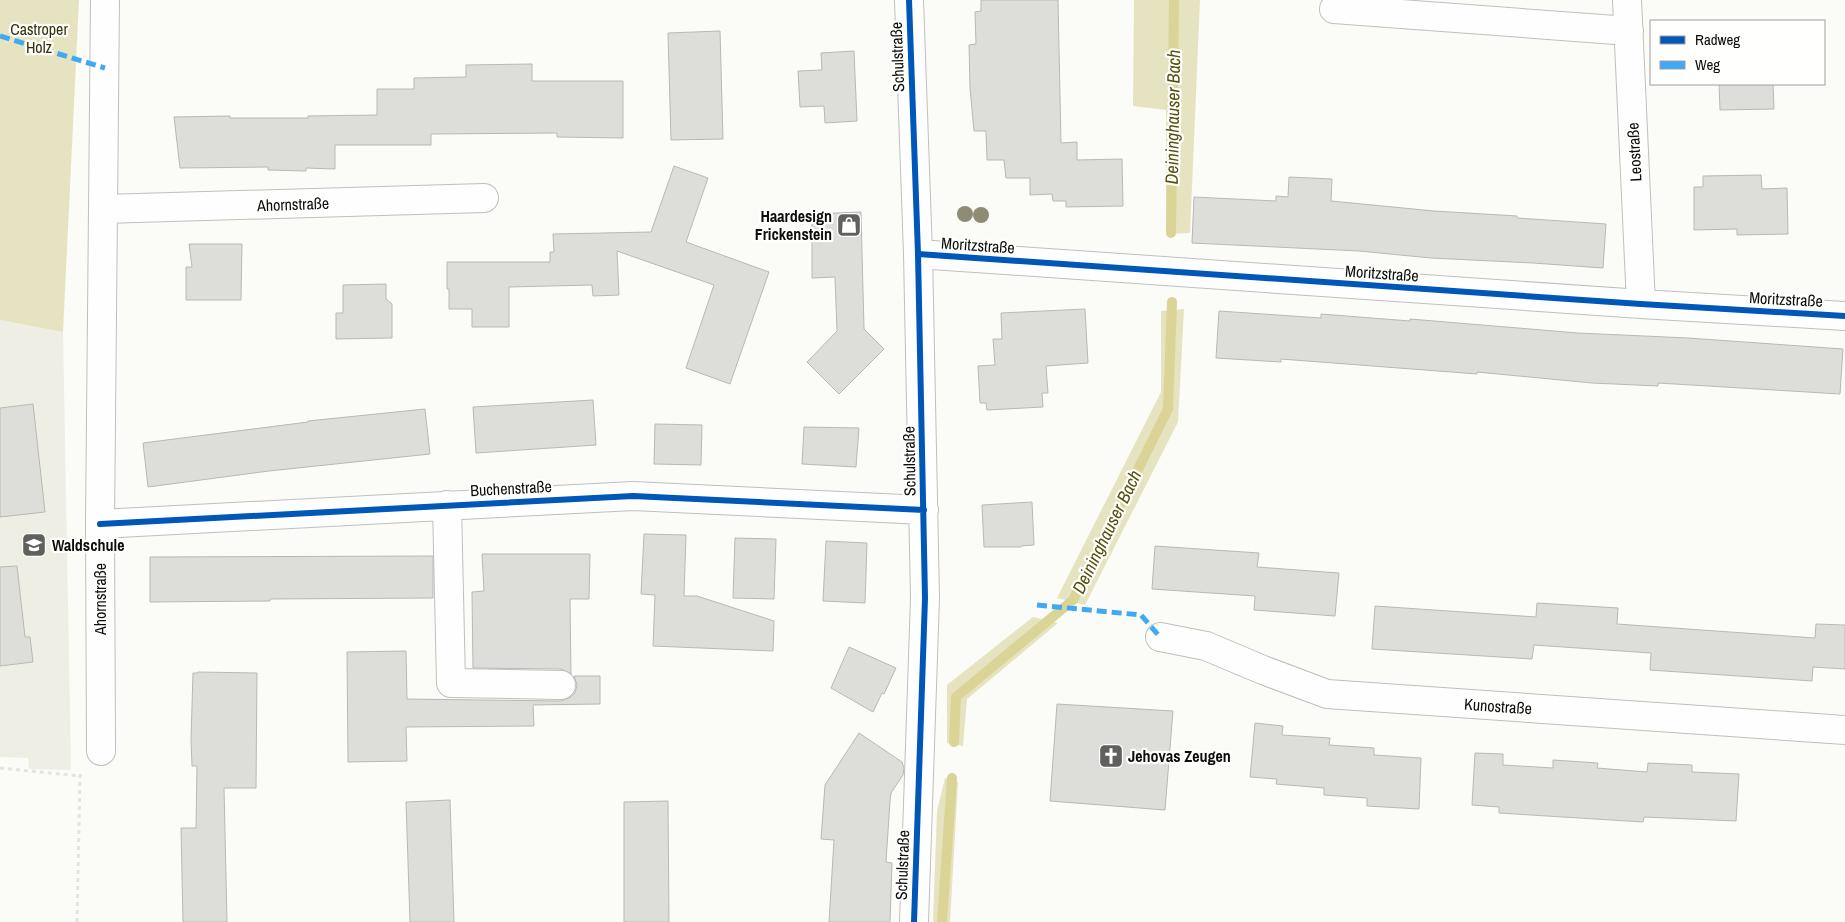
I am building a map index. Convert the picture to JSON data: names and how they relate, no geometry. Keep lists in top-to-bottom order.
{
  "streets": {
    "street": [
      "Schulstraße",
      "Leostraße",
      "Ahornstraße",
      "Moritzstraße",
      "Buchenstraße",
      "Kunostraße"
    ]
  },
  "crossings": [
    ["Schulstraße", "Moritzstraße"],
    ["Schulstraße", "Buchenstraße"],
    ["Leostraße", "Moritzstraße"],
    ["Ahornstraße", "Buchenstraße"]
  ],
  "water": ["Deininghauser Bach"],
  "parks": ["Castroper Holz"],
  "places": {
    "shop": ["Haardesign Frickenstein"],
    "school or university": ["Waldschule"],
    "church": ["Jehovas Zeugen"]
  },
  "legend": ["Radweg", "Weg"]
}
